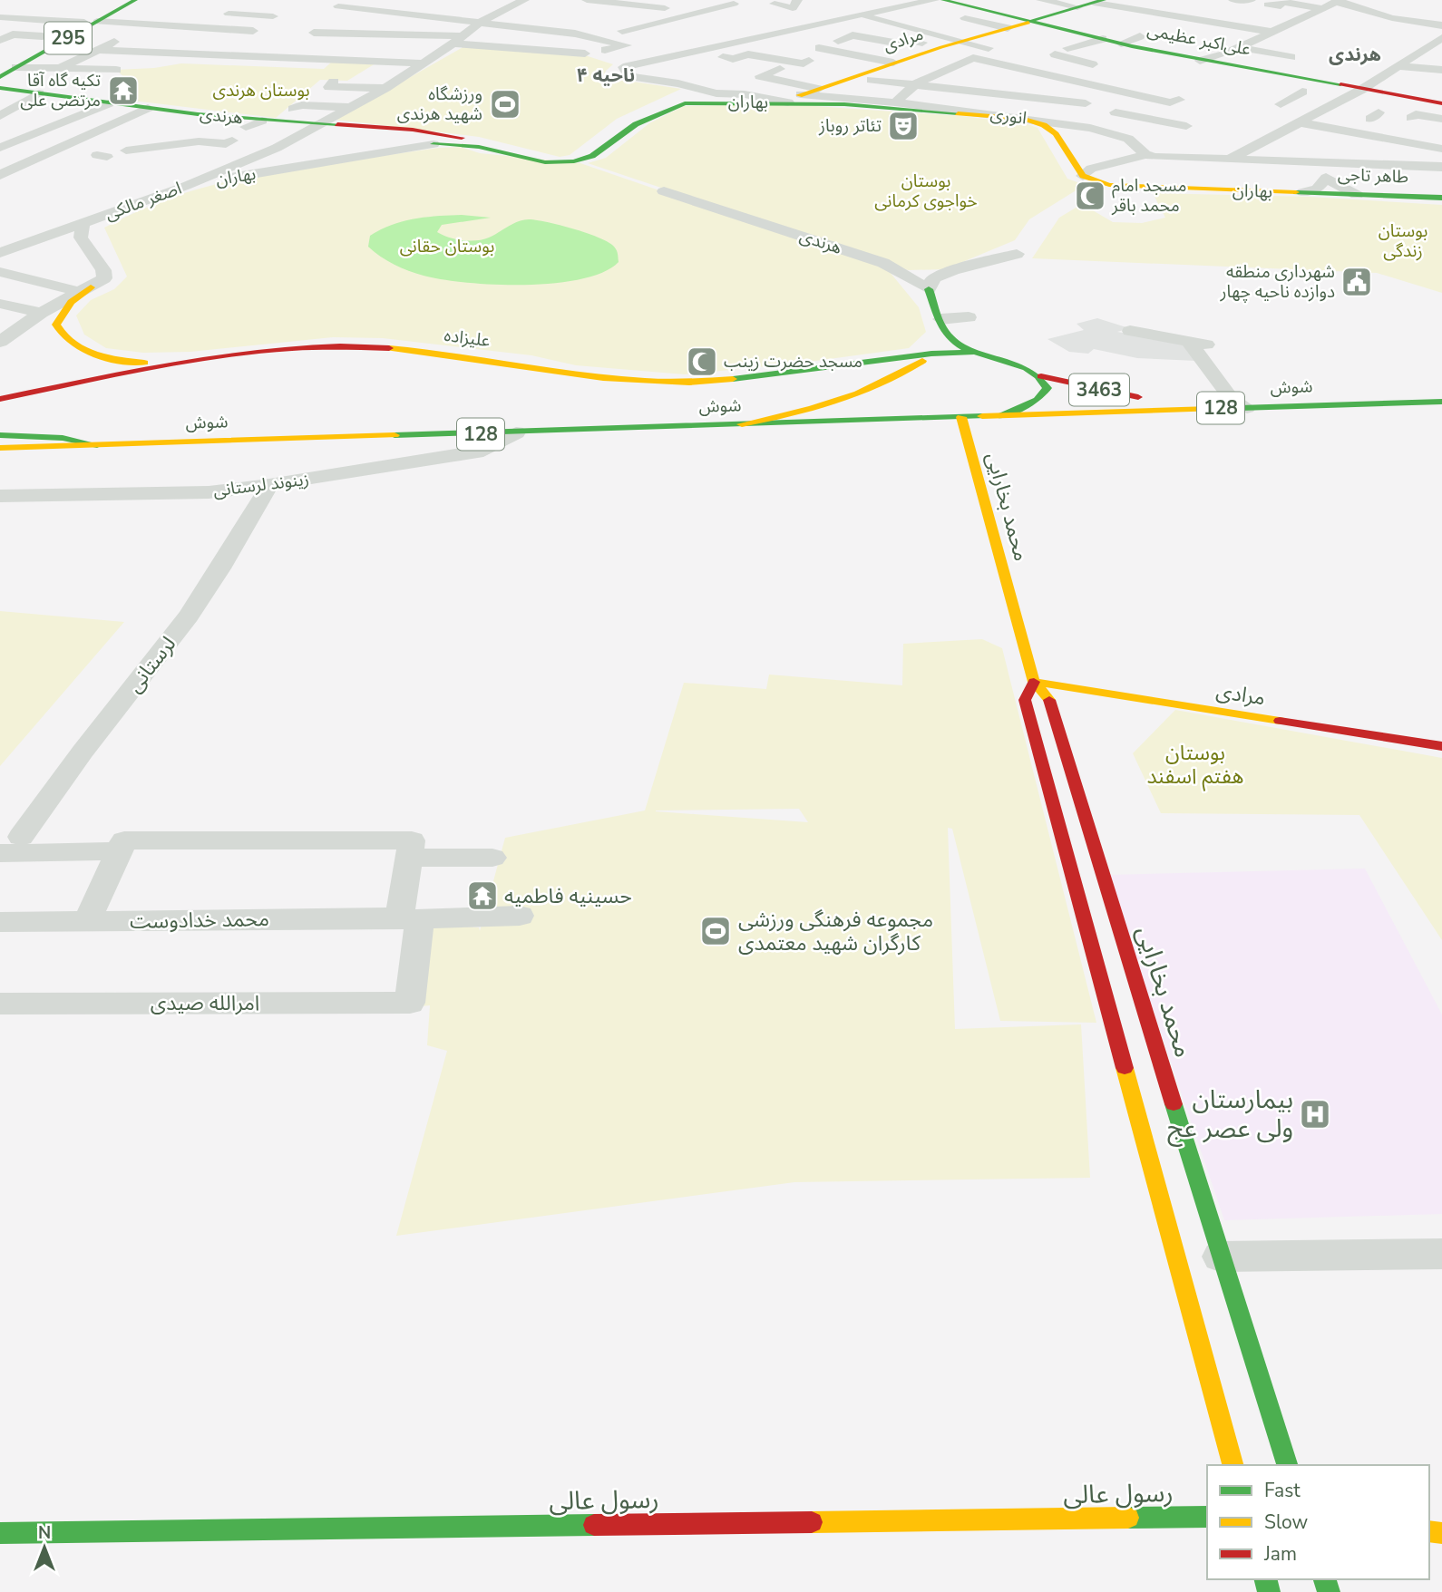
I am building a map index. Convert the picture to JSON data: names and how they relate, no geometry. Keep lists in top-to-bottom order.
{
  "streets": {
    "street": [
      "295",
      "مرادی",
      "علی‌اکبر عظیمی",
      "بهاران",
      "هرندی",
      "انوری",
      "طاهر تاجی",
      "اصغر مالکی",
      "علیزاده",
      "شوش",
      "3463",
      "128",
      "زینوند لرستانی",
      "محمد بخارایی",
      "لرستانی",
      "محمد خدادوست",
      "امرالله صیدی",
      "رسول عالی"
    ]
  },
  "crossings": [
    ["مرادی", "علی‌اکبر عظیمی"],
    ["مرادی", "بهاران"],
    ["مرادی", "انوری"],
    ["مرادی", "محمد بخارایی"],
    ["بهاران", "هرندی"],
    ["بهاران", "انوری"],
    ["بهاران", "طاهر تاجی"],
    ["بهاران", "اصغر مالکی"],
    ["هرندی", "اصغر مالکی"],
    ["علیزاده", "3463"],
    ["شوش", "3463"],
    ["شوش", "زینوند لرستانی"],
    ["شوش", "محمد بخارایی"],
    ["زینوند لرستانی", "لرستانی"],
    ["محمد خدادوست", "امرالله صیدی"]
  ],
  "districts": ["هرندی", "ناحیه ۴"],
  "parks": [
    "بوستان هرندی",
    "بوستان خواجوی کرمانی",
    "بوستان زندگی",
    "بوستان حقانی",
    "بوستان هفتم اسفند"
  ],
  "places": {
    "temple": ["تکیه گاه آقا مرتضی علی", "حسینیه فاطمیه"],
    "sports": ["ورزشگاه شهید هرندی", "مجموعه فرهنگی ورزشی کارگران شهید معتمدی"],
    "theatre": ["تئاتر روباز"],
    "mosque": ["مسجد امام محمد باقر", "مسجد حضرت زینب"],
    "public building": ["شهرداری منطقه دوازده ناحیه چهار"],
    "hospital": ["بیمارستان ولی عصر عج"]
  },
  "legend": ["Fast", "Slow", "Jam"],
  "north": "top"
}
